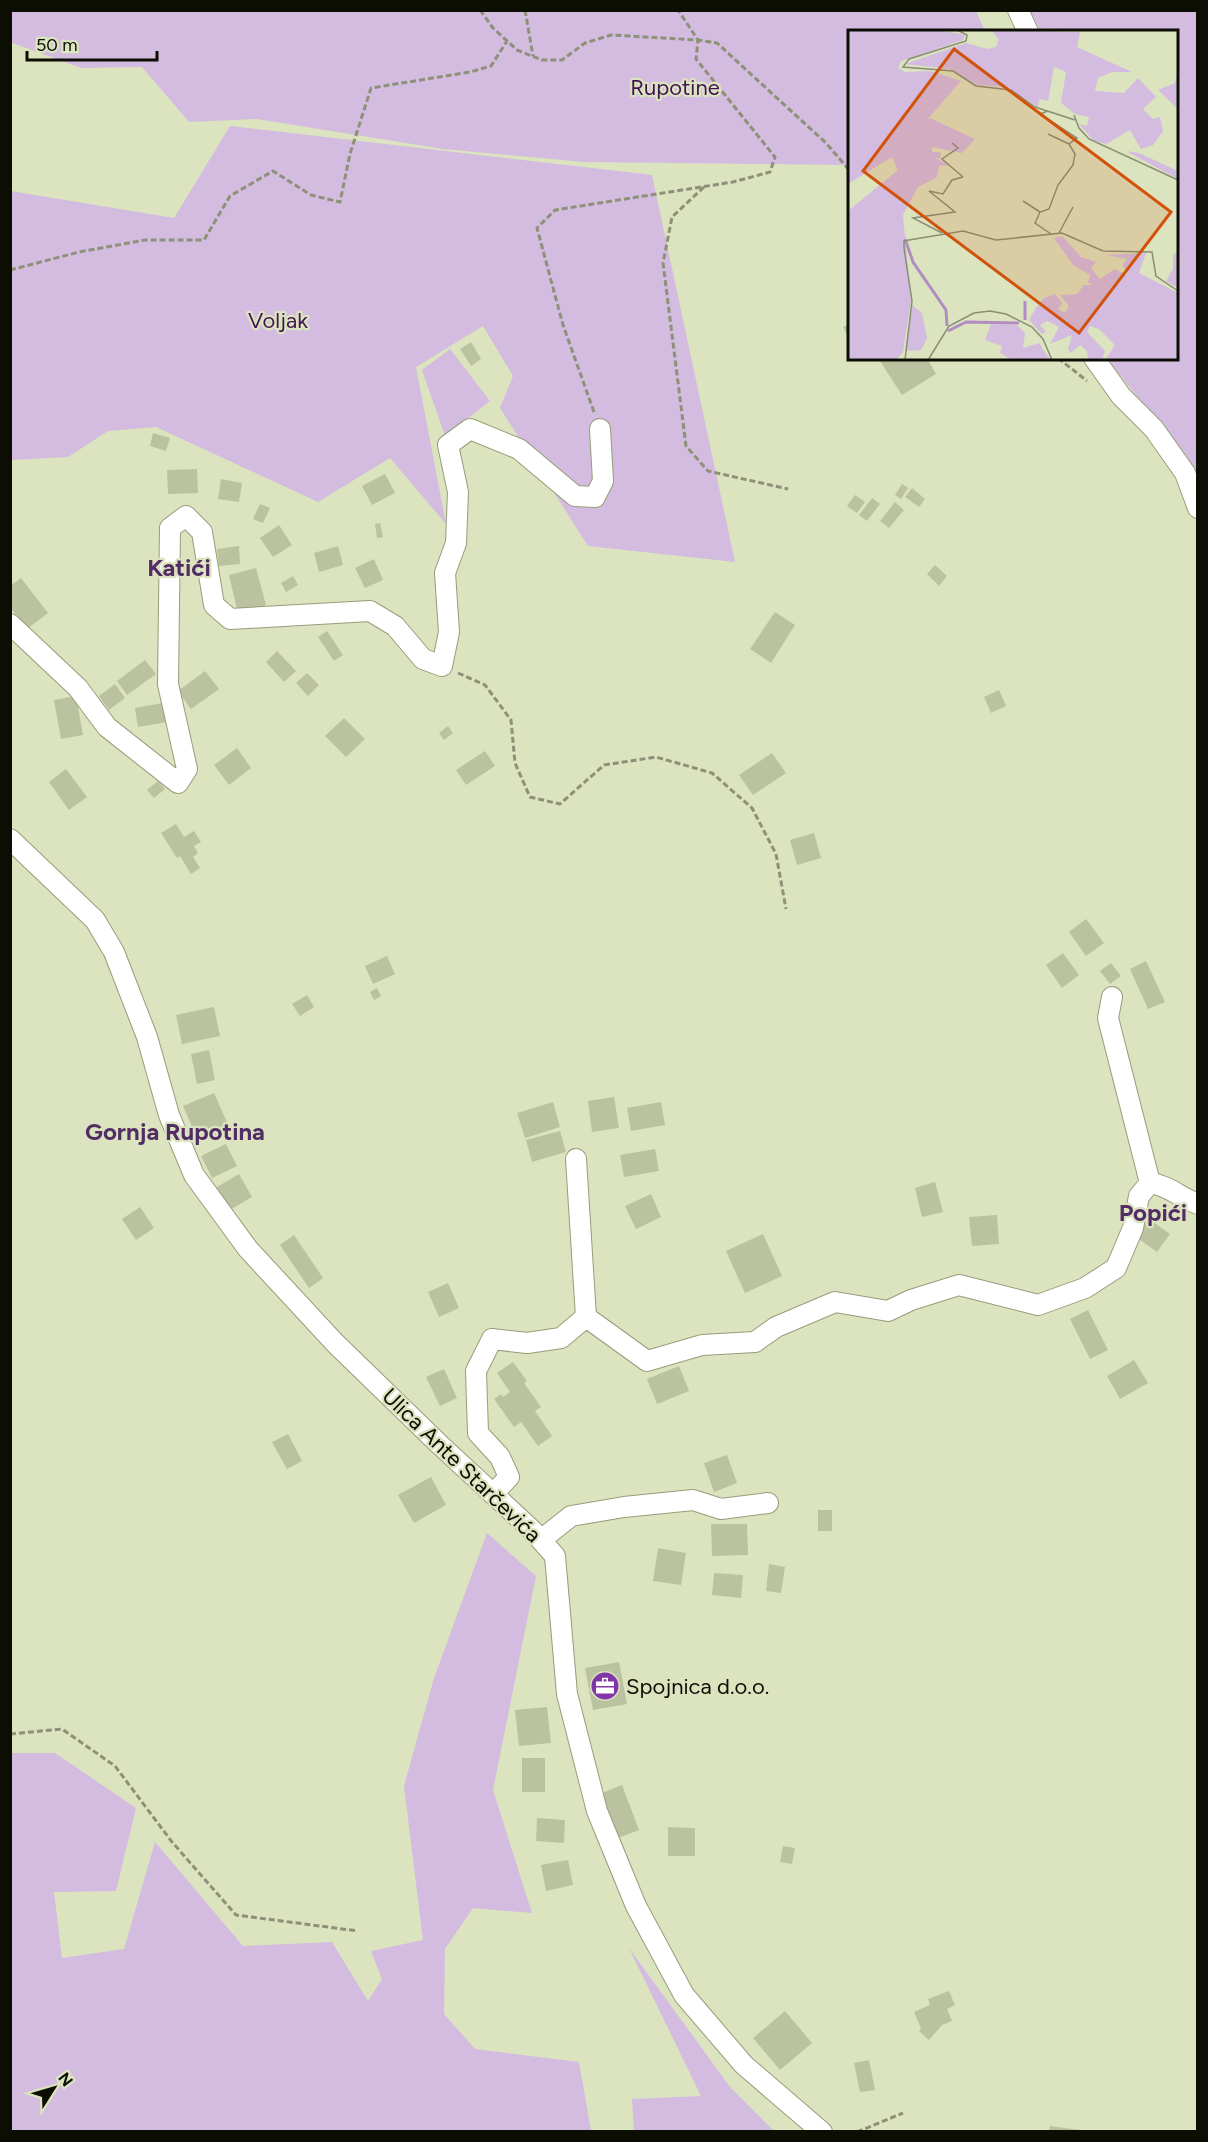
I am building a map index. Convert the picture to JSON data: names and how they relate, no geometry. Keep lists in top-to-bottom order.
{
  "streets": {
    "street": ["Ulica Ante Starčevića"]
  },
  "districts": ["Katići", "Gornja Rupotina", "Popići"],
  "parks": ["Rupotine", "Voljak"],
  "places": {
    "office": ["Spojnica d.o.o."]
  },
  "scale_bar": "50 m",
  "north": "top right"
}
